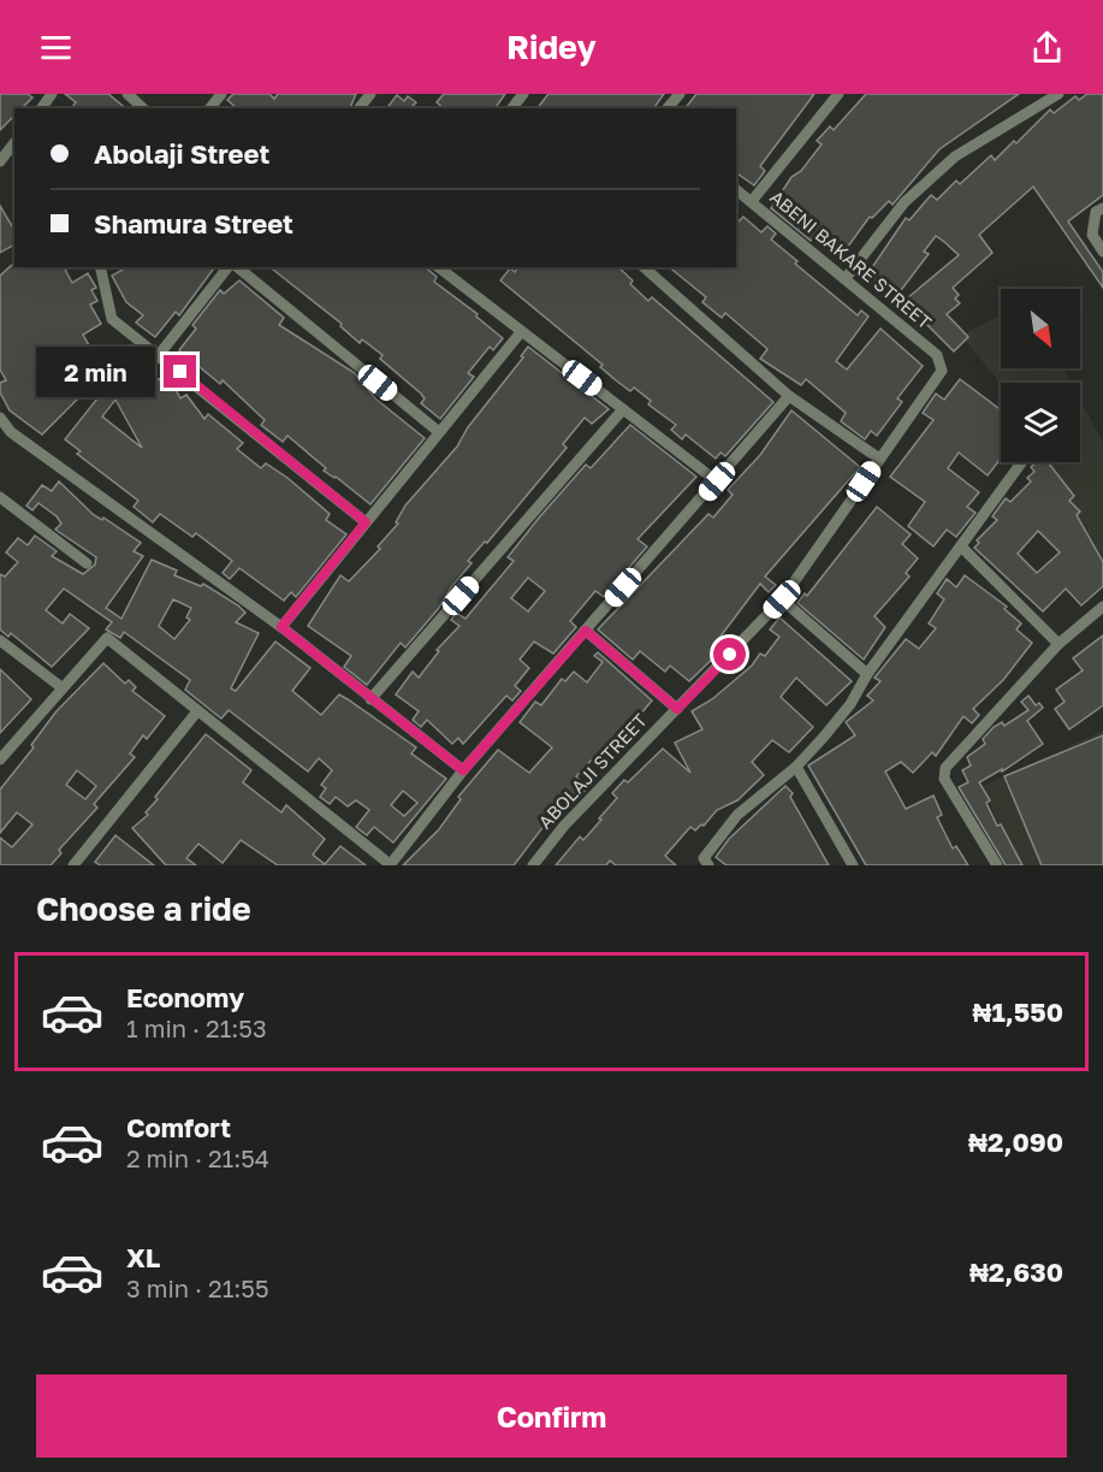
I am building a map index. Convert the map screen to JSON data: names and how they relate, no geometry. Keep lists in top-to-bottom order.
{
  "streets": {
    "street": ["ABENI BAKARE STREET", "ABOLAJI STREET"]
  },
  "crossings": [
    ["ABENI BAKARE STREET", "ABOLAJI STREET"]
  ],
  "north": "bottom right",
  "page": {
    "header": "Ridey",
    "banner": ["Abolaji Street", "Shamura Street"],
    "bubble": "2 min",
    "heading": "Choose a ride",
    "list": [
      {
        "name": "Economy",
        "note": "1 min · 21:53",
        "value": "₦1,550"
      },
      {
        "name": "Comfort",
        "note": "2 min · 21:54",
        "value": "₦2,090"
      },
      {
        "name": "XL",
        "note": "3 min · 21:55",
        "value": "₦2,630"
      }
    ],
    "buttons": "Confirm"
  }
}
